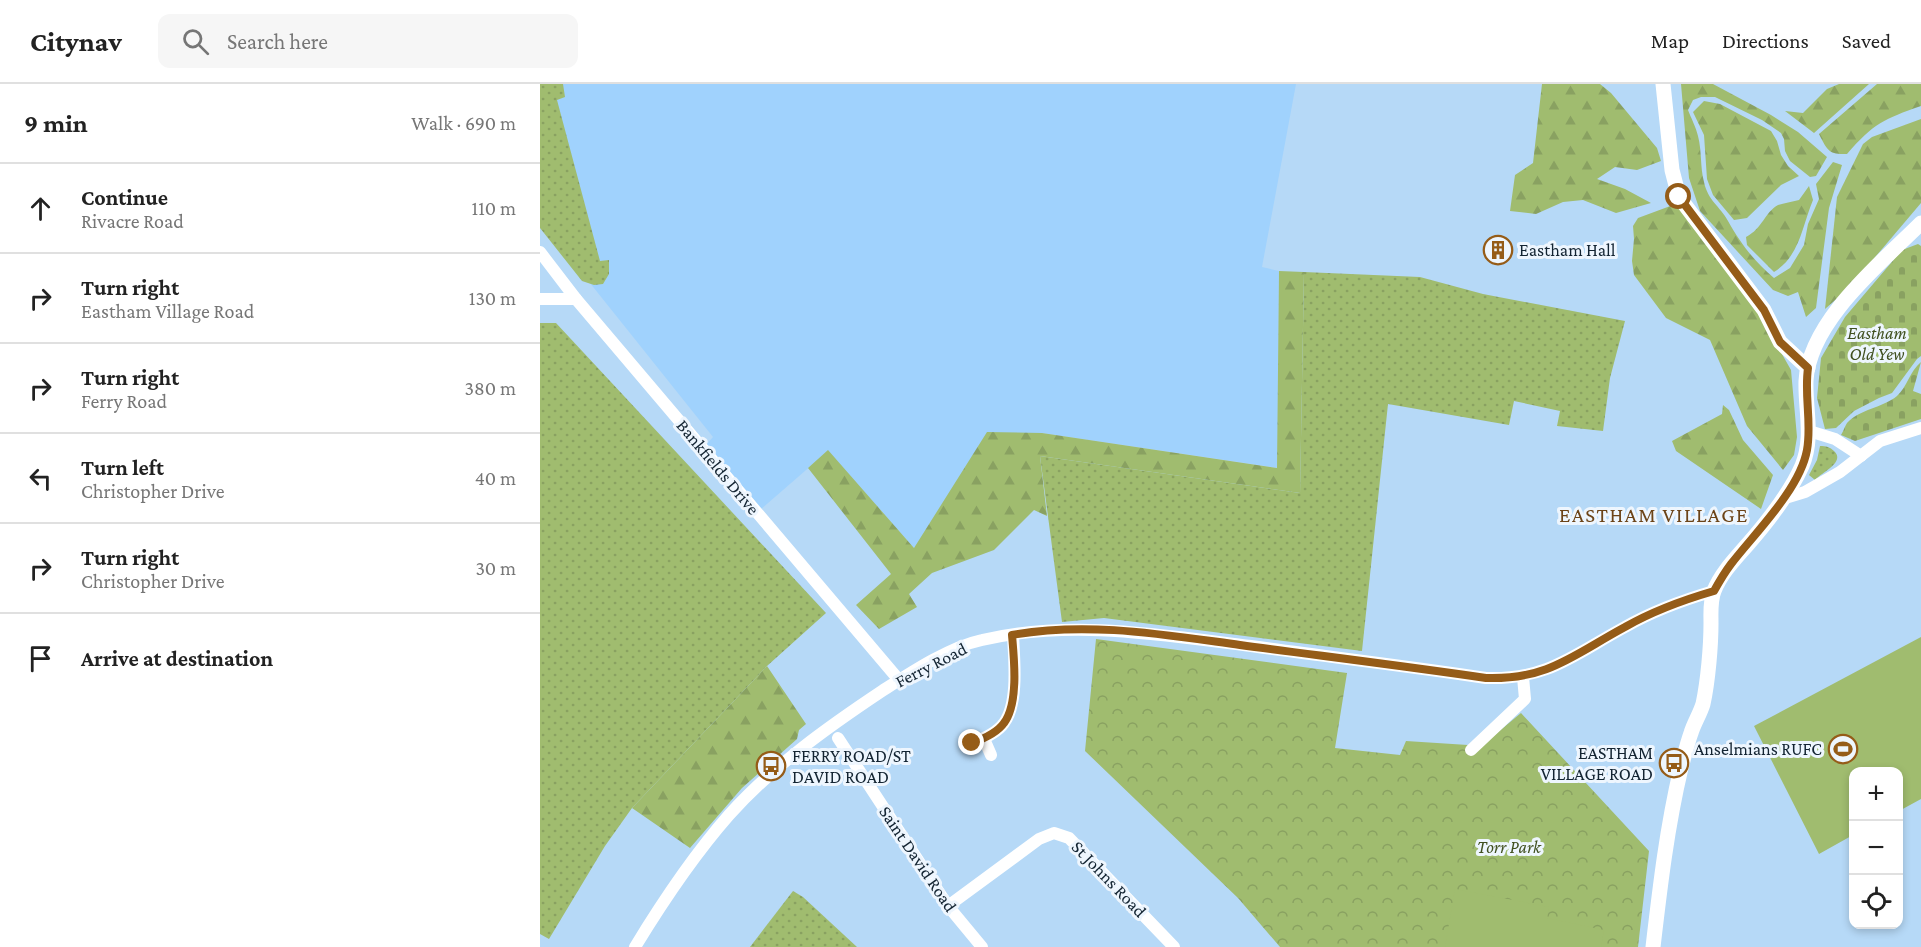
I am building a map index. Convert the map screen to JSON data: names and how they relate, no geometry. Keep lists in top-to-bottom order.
{
  "streets": {
    "street": [
      "Bankfields Drive",
      "Ferry Road",
      "Saint David Road",
      "St Johns Road"
    ]
  },
  "crossings": [
    ["Bankfields Drive", "Ferry Road"],
    ["Saint David Road", "St Johns Road"]
  ],
  "districts": ["EASTHAM VILLAGE"],
  "parks": ["Eastham Old Yew", "Torr Park"],
  "places": {
    "building": ["Eastham Hall"],
    "sports": ["Anselmians RUFC"],
    "bus stop": ["EASTHAM VILLAGE ROAD", "FERRY ROAD/ST DAVID ROAD"]
  },
  "page": {
    "header": "Citynav",
    "search": "Search here",
    "nav": ["Map", "Directions", "Saved"],
    "heading": ["9 min", "Walk · 690 m"],
    "list": [
      ["Continue", "Rivacre Road", "110 m"],
      ["Turn right", "Eastham Village Road", "130 m"],
      ["Turn right", "Ferry Road", "380 m"],
      ["Turn left", "Christopher Drive", "40 m"],
      ["Turn right", "Christopher Drive", "30 m"],
      "Arrive at destination"
    ],
    "map_buttons": ["+", "−"]
  }
}
